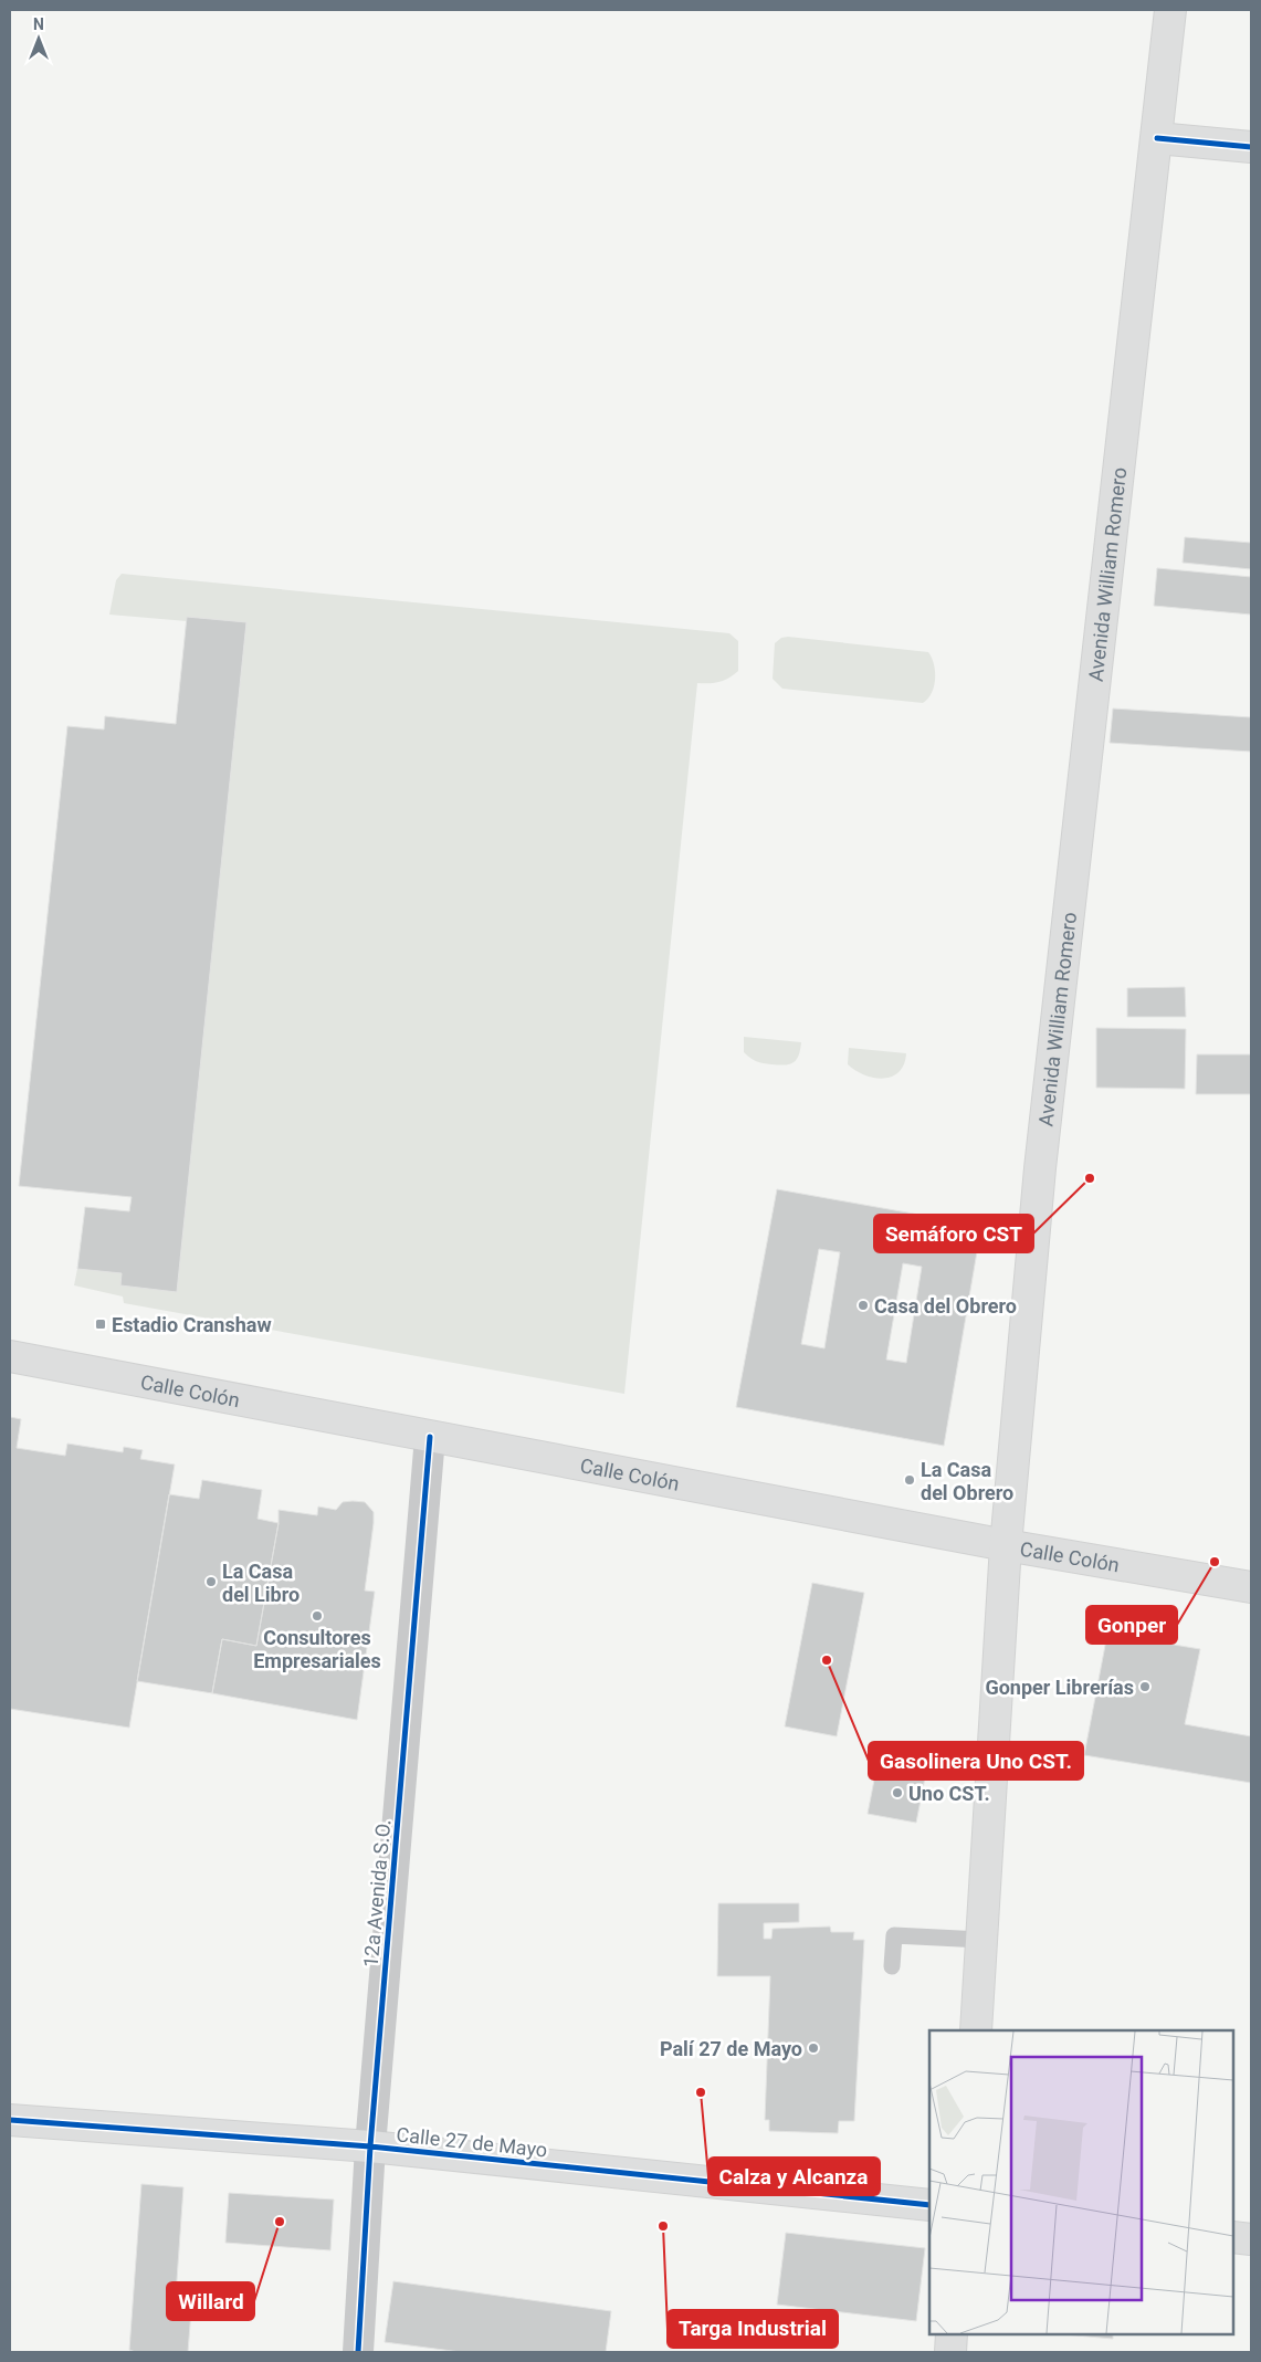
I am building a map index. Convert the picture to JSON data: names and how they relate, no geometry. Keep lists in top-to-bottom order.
{
  "streets": {
    "main road": ["Avenida William Romero", "Calle Colón", "Calle 27 de Mayo"],
    "street": ["12a Avenida S.O."]
  },
  "crossings": [
    ["Avenida William Romero", "Calle Colón"],
    ["Calle Colón", "12a Avenida S.O."],
    ["12a Avenida S.O.", "Calle 27 de Mayo"]
  ],
  "places": {
    "other": [
      "Semáforo CST",
      "Casa del Obrero",
      "La Casa del Obrero",
      "Gonper",
      "La Casa del Libro",
      "Consultores Empresariales",
      "Gasolinera Uno CST.",
      "Gonper Librerías",
      "Uno CST.",
      "Palí 27 de Mayo",
      "Calza y Alcanza",
      "Willard",
      "Targa Industrial"
    ],
    "transit": ["Estadio Cranshaw"]
  },
  "north": "top"
}
